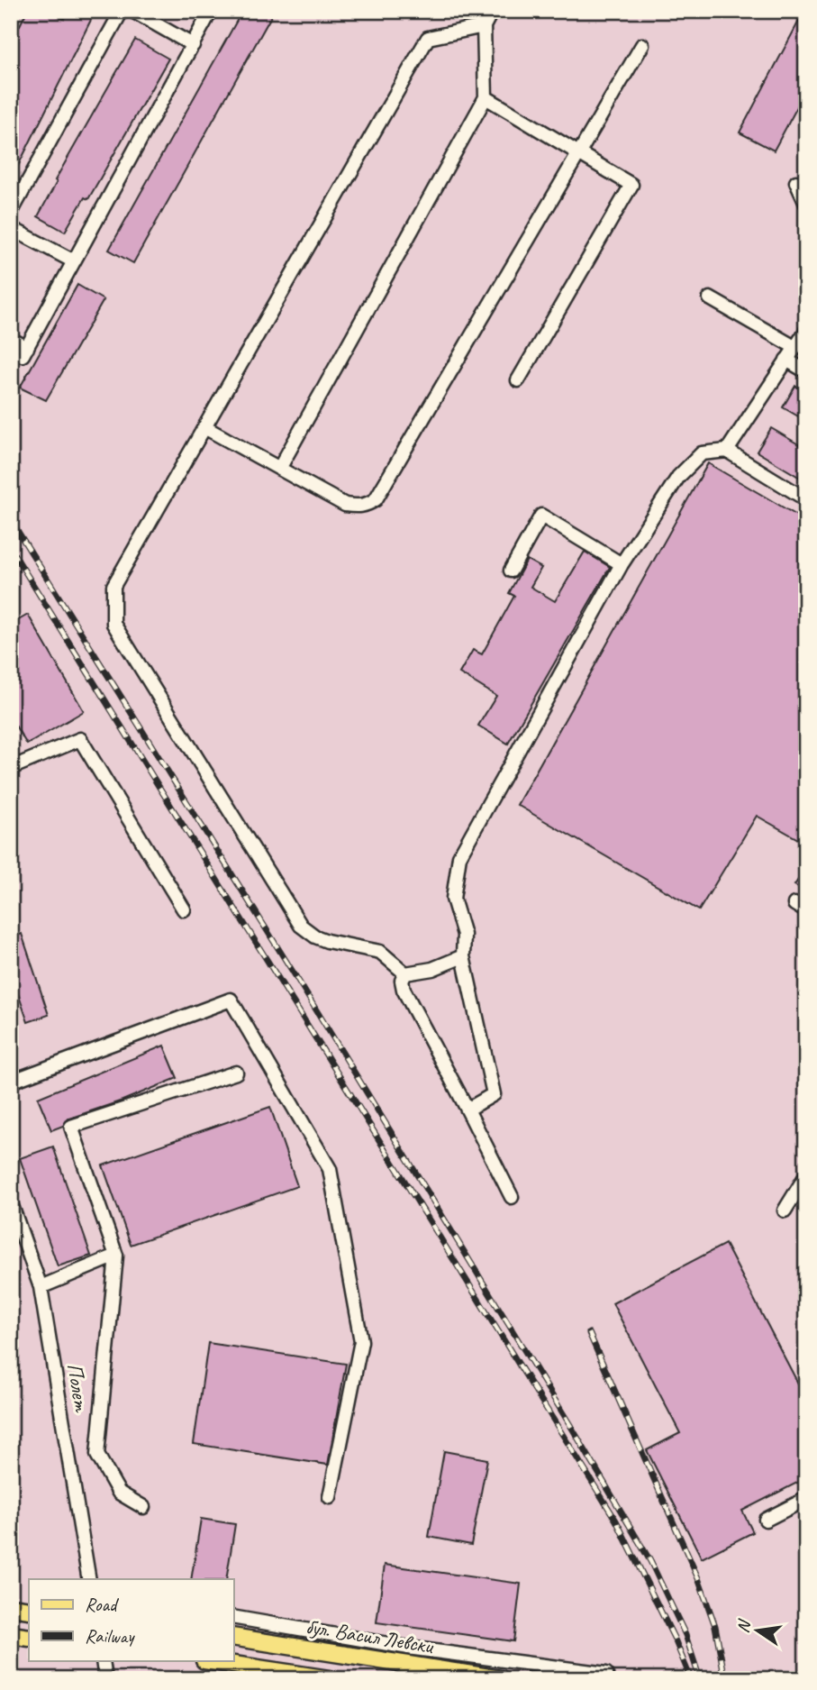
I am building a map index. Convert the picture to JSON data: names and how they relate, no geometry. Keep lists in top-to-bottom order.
{
  "streets": {
    "main road": ["бул. Васил Левски"],
    "street": ["Полет"]
  },
  "legend": ["Road", "Railway"],
  "north": "left"
}
